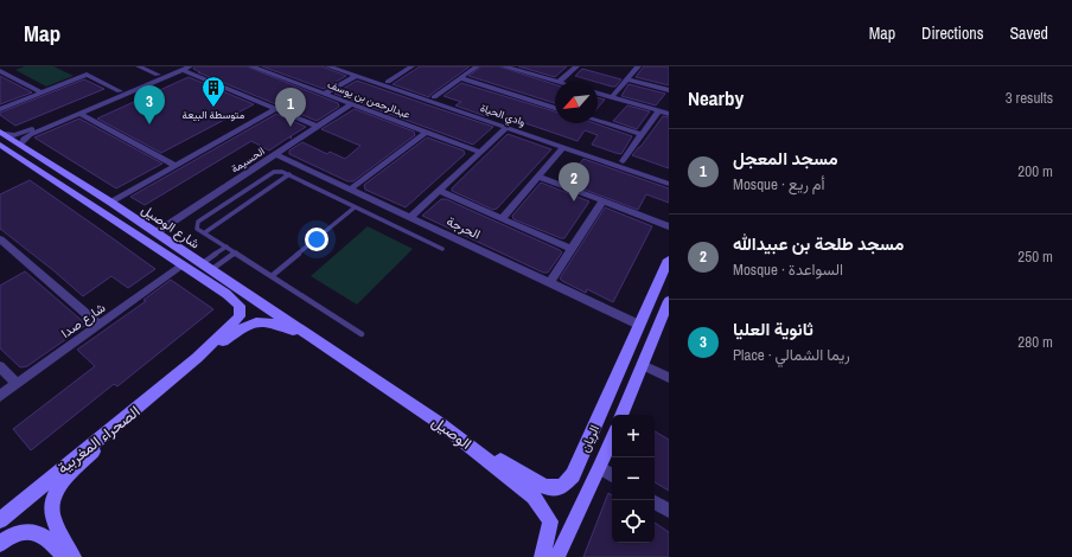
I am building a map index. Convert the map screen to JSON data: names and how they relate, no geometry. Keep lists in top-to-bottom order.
{
  "streets": {
    "street": [
      "عبدالرحمن بن يوسف",
      "وادي الحياة",
      "الحسيمة",
      "شارع الوصيل",
      "الحرجة",
      "شارع صدا",
      "الوصيل",
      "الريان",
      "الصحراء المغربية"
    ]
  },
  "crossings": [
    ["عبدالرحمن بن يوسف", "الحسيمة"],
    ["الحسيمة", "شارع الوصيل"],
    ["الحسيمة", "الحرجة"],
    ["شارع الوصيل", "شارع صدا"],
    ["شارع الوصيل", "الوصيل"],
    ["شارع الوصيل", "الصحراء المغربية"],
    ["الحرجة", "الريان"],
    ["الوصيل", "الريان"]
  ],
  "places": {
    "building": ["متوسطة البيعة"]
  },
  "north": "bottom left",
  "page": {
    "header": "Map",
    "nav": ["Map", "Directions", "Saved"],
    "heading": ["Nearby", "3 results"],
    "pins": ["3", "1", "2"],
    "list": [
      {
        "mark": "1",
        "name": "مسجد المعجل",
        "note": "Mosque · أم ريع",
        "value": "200 m"
      },
      {
        "mark": "2",
        "name": "مسجد طلحة بن عبيدالله",
        "note": "Mosque · السواعدة",
        "value": "250 m"
      },
      {
        "mark": "3",
        "name": "ثانوية العليا",
        "note": "Place · ريما الشمالي",
        "value": "280 m"
      }
    ],
    "map_buttons": ["+", "−"]
  }
}
